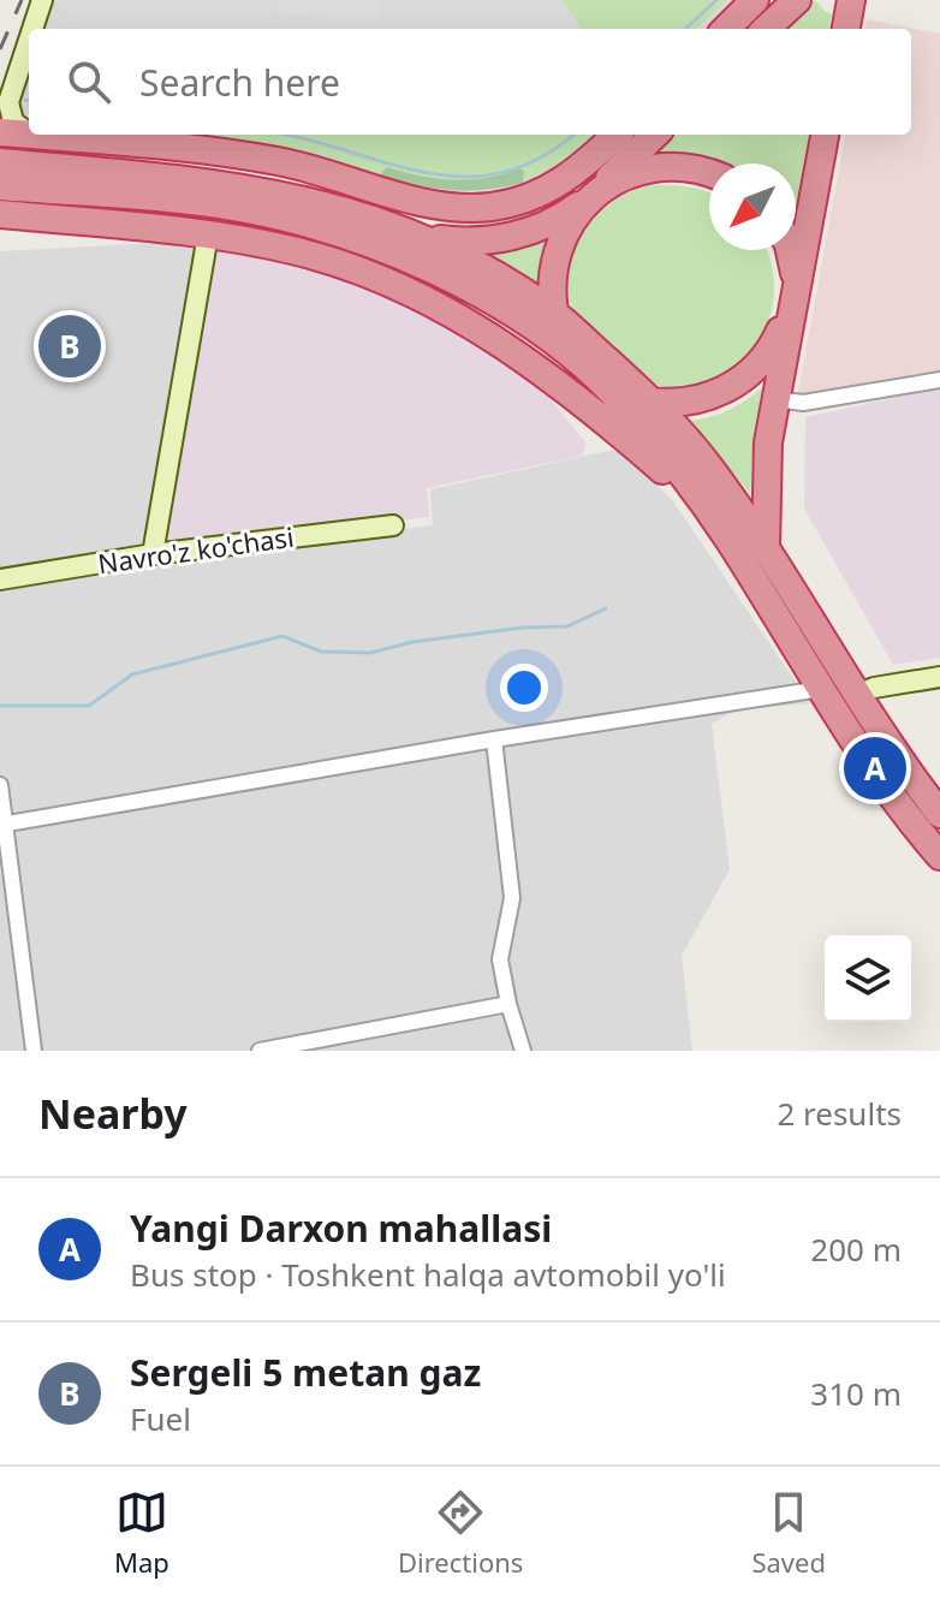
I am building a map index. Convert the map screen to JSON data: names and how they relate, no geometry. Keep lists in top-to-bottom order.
{
  "streets": {
    "street": ["Navro'z ko'chasi"]
  },
  "north": "bottom left",
  "page": {
    "search": "Search here",
    "pins": ["B", "A"],
    "heading": ["Nearby", "2 results"],
    "list": [
      {
        "mark": "A",
        "name": "Yangi Darxon mahallasi",
        "note": "Bus stop · Toshkent halqa avtomobil yo'li",
        "value": "200 m"
      },
      {
        "mark": "B",
        "name": "Sergeli 5 metan gaz",
        "note": "Fuel",
        "value": "310 m"
      }
    ],
    "nav": ["Map", "Directions", "Saved"]
  }
}
